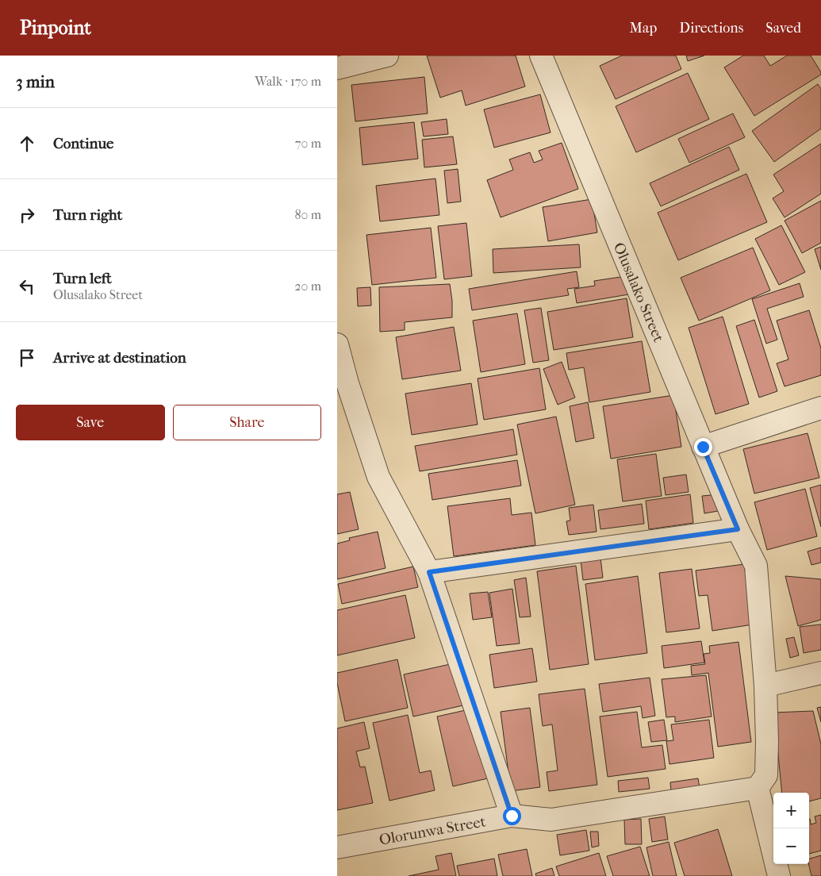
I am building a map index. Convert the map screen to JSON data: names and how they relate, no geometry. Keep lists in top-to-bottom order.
{
  "streets": {
    "street": ["Olusalako Street", "Olorunwa Street"]
  },
  "crossings": [
    ["Olusalako Street", "Olorunwa Street"]
  ],
  "page": {
    "header": "Pinpoint",
    "nav": ["Map", "Directions", "Saved"],
    "heading": ["3 min", "Walk · 170 m"],
    "list": [
      ["Continue", "70 m"],
      ["Turn right", "80 m"],
      ["Turn left", "Olusalako Street", "20 m"],
      "Arrive at destination"
    ],
    "buttons": ["Save", "Share"],
    "map_buttons": ["+", "−"]
  }
}
